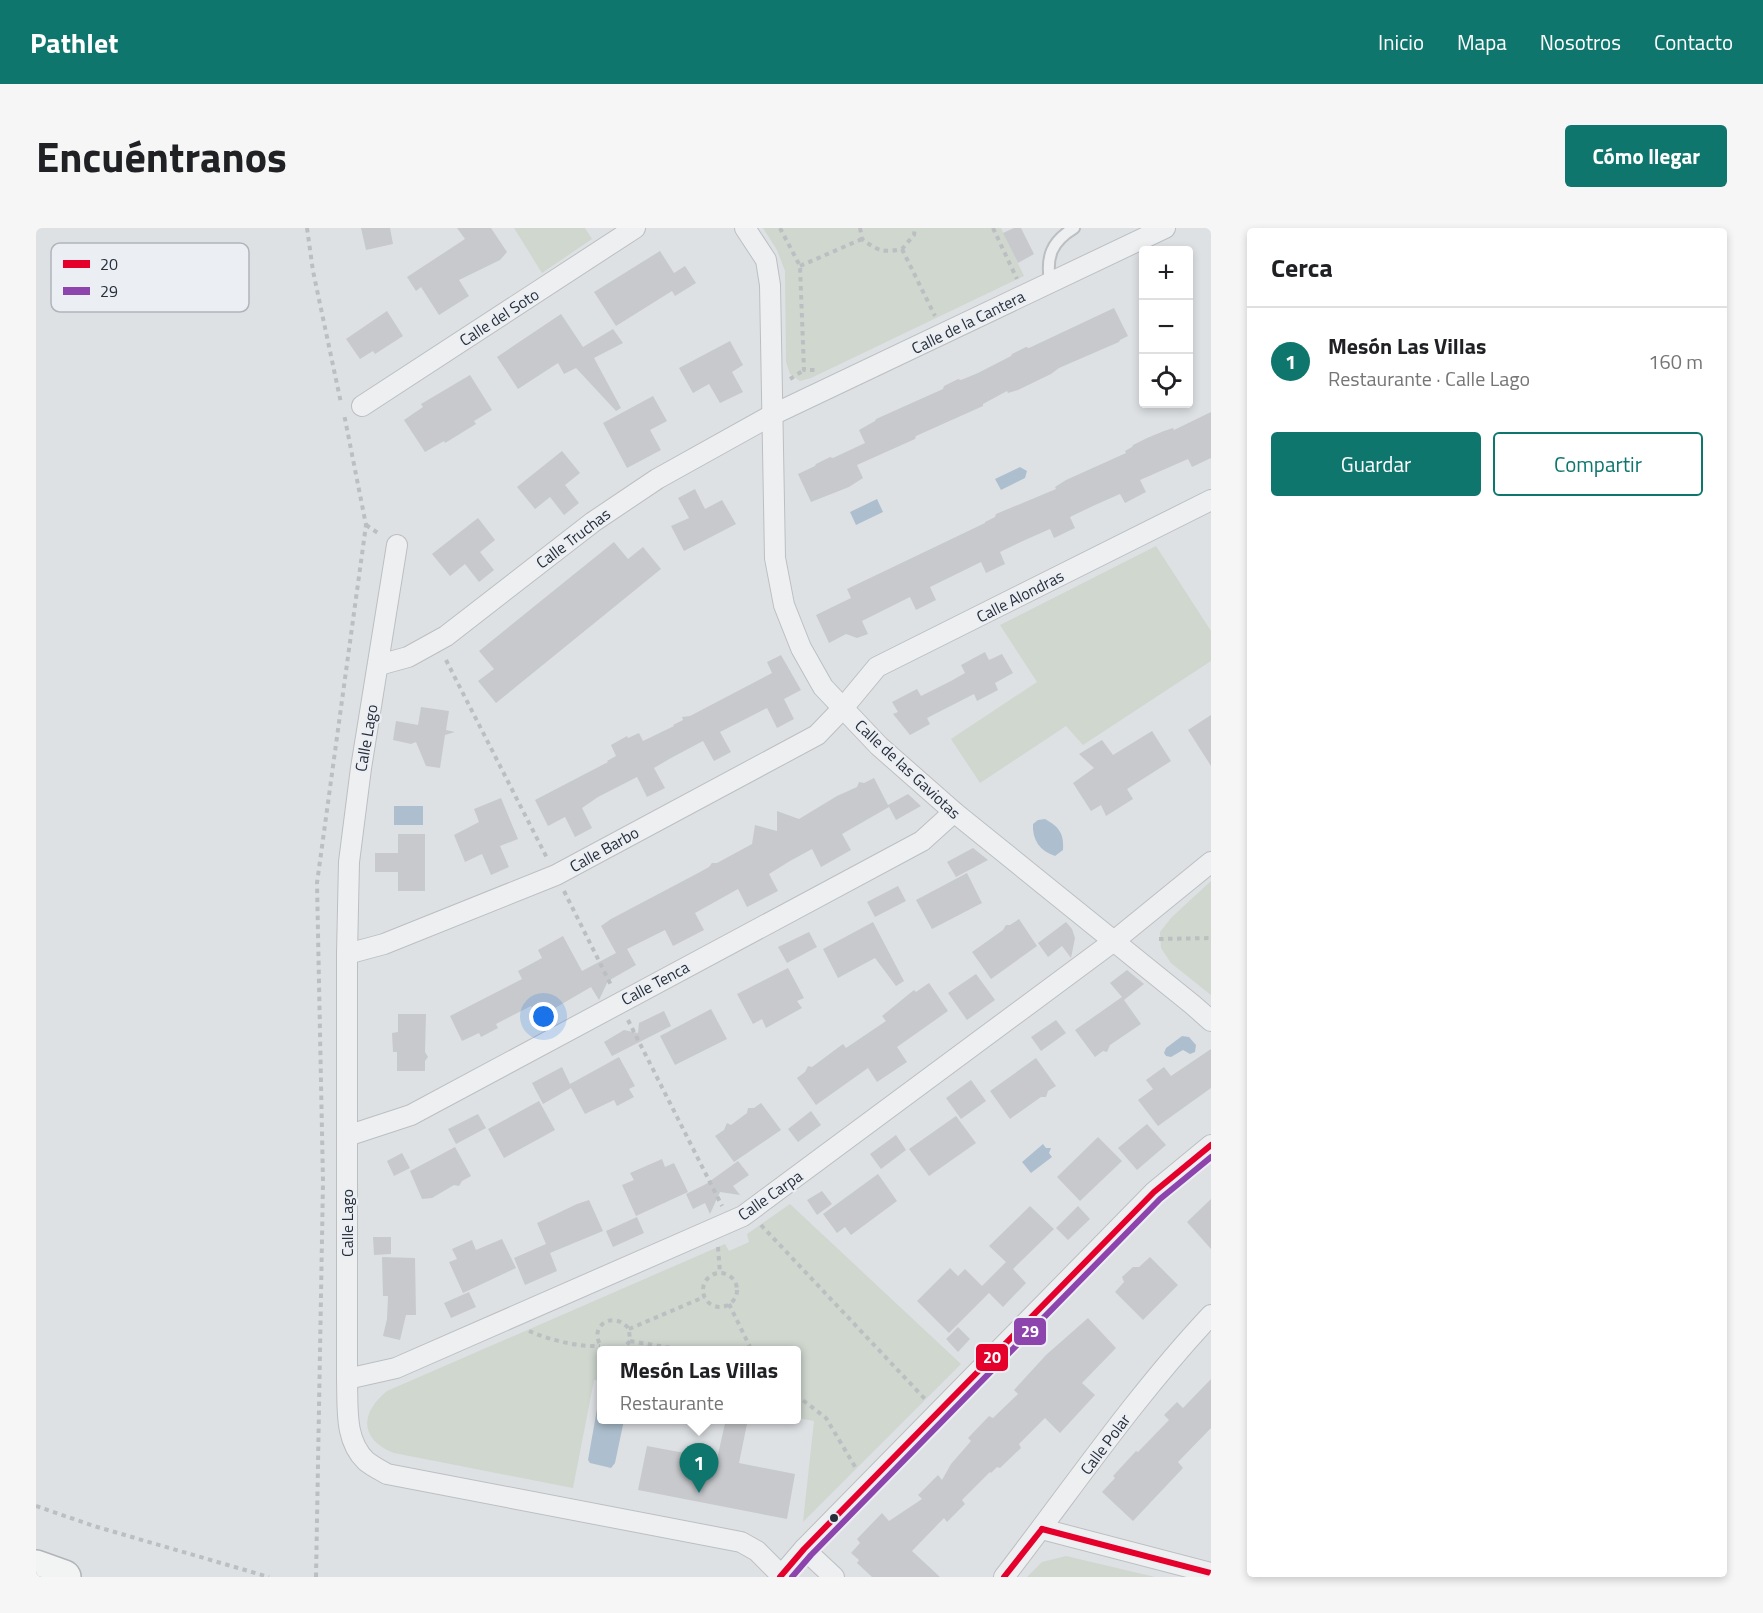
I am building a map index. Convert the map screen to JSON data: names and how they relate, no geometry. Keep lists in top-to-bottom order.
{
  "streets": {
    "street": [
      "Calle del Soto",
      "Calle de la Cantera",
      "Calle Truchas",
      "Calle Alondras",
      "Calle Lago",
      "Calle de las Gaviotas",
      "Calle Barbo",
      "Calle Tenca",
      "Calle Carpa",
      "Calle Polar"
    ]
  },
  "crossings": [
    ["Calle de la Cantera", "Calle Truchas"],
    ["Calle de la Cantera", "Calle de las Gaviotas"],
    ["Calle Truchas", "Calle Lago"],
    ["Calle Truchas", "Calle de las Gaviotas"],
    ["Calle Alondras", "Calle de las Gaviotas"],
    ["Calle Alondras", "Calle Barbo"],
    ["Calle Lago", "Calle Barbo"],
    ["Calle Lago", "Calle Tenca"],
    ["Calle Lago", "Calle Carpa"],
    ["Calle de las Gaviotas", "Calle Barbo"],
    ["Calle de las Gaviotas", "Calle Tenca"],
    ["Calle de las Gaviotas", "Calle Carpa"]
  ],
  "lines": ["transit line 20", "transit line 29"],
  "legend": ["20", "29"],
  "page": {
    "header": "Pathlet",
    "nav": [
      "Inicio",
      "Mapa",
      "Nosotros",
      "Contacto"
    ],
    "title": "Encuéntranos",
    "buttons": [
      "Cómo llegar",
      ["Guardar", "Compartir"]
    ],
    "heading": "Cerca",
    "map_buttons": ["+", "−"],
    "list": [
      {
        "mark": "1",
        "name": "Mesón Las Villas",
        "note": "Restaurante · Calle Lago",
        "value": "160 m"
      }
    ],
    "popup": ["Mesón Las Villas", "Restaurante"],
    "pins": "1"
  }
}
